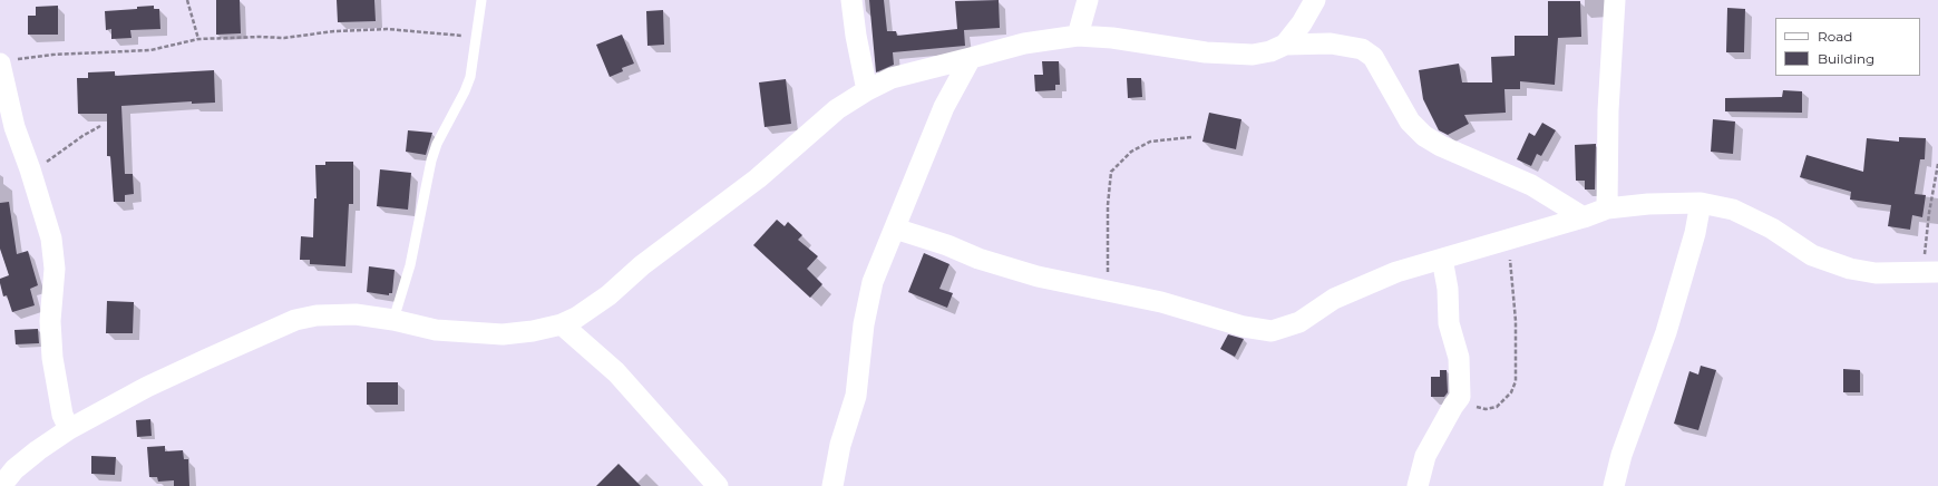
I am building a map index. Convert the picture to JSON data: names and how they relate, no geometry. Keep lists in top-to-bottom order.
{
  "legend": ["Road", "Building"]
}
